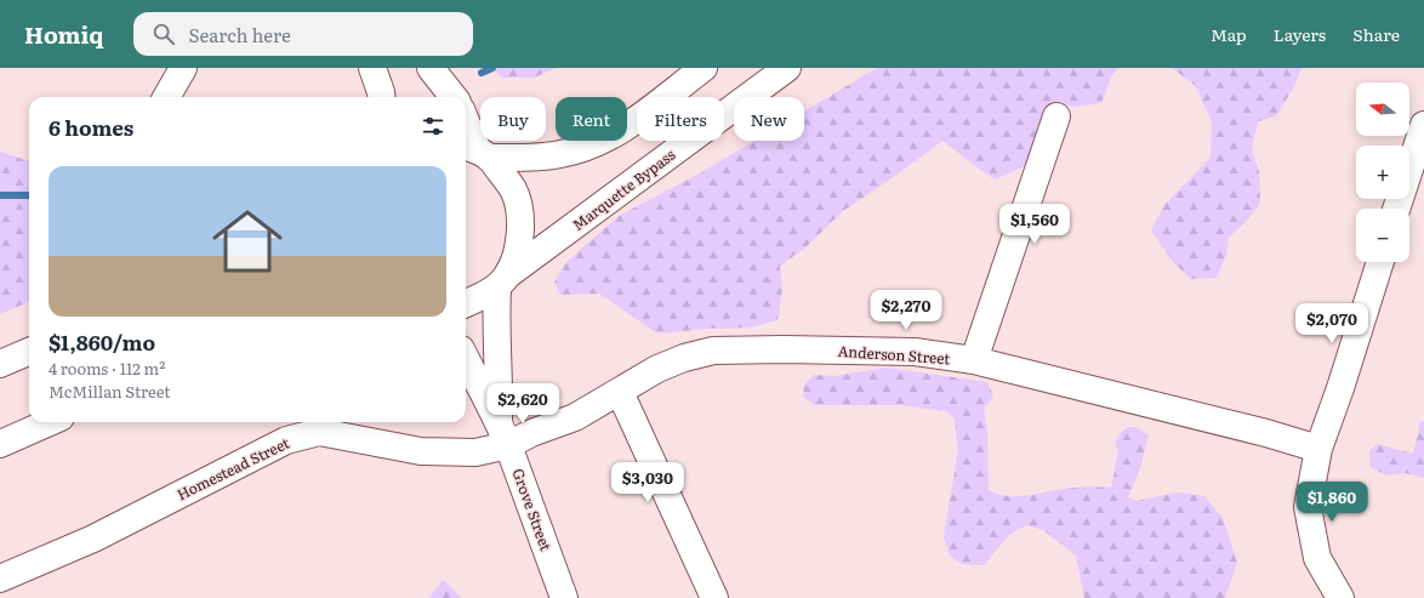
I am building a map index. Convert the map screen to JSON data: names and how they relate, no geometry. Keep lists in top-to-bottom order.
{
  "streets": {
    "main road": [
      "Marquette Bypass",
      "Anderson Street",
      "Homestead Street",
      "Grove Street"
    ]
  },
  "crossings": [
    ["Marquette Bypass", "Grove Street"],
    ["Anderson Street", "Homestead Street"],
    ["Anderson Street", "Grove Street"],
    ["Homestead Street", "Grove Street"]
  ],
  "north": "left",
  "page": {
    "header": "Homiq",
    "search": "Search here",
    "nav": ["Map", "Layers", "Share"],
    "map_buttons": ["+", "−"],
    "chip": [
      "Buy",
      "Rent",
      "Filters",
      "New"
    ],
    "heading": "6 homes",
    "list": [
      {
        "name": "$1,860/mo",
        "note": "4 rooms · 112 m² · McMillan Street"
      }
    ],
    "price": [
      "$1,560",
      "$2,270",
      "$2,070",
      "$2,620",
      "$3,030",
      "$1,860"
    ]
  }
}
